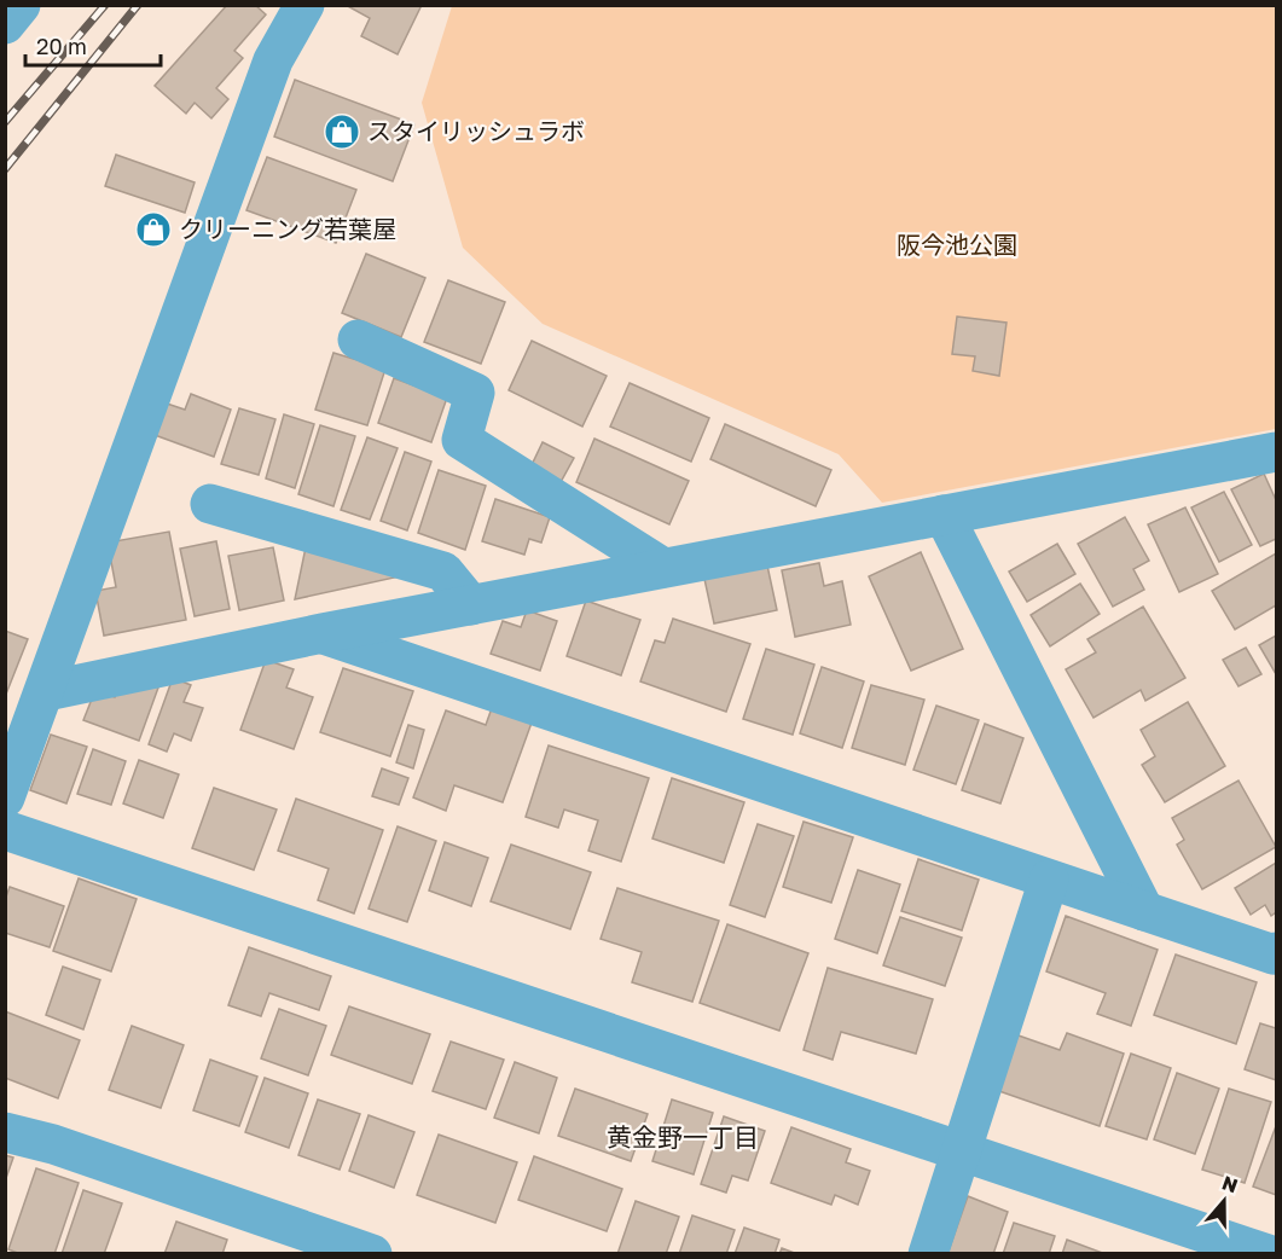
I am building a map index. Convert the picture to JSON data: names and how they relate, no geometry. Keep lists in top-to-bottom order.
{
  "districts": ["黄金野一丁目"],
  "parks": ["阪今池公園"],
  "places": {
    "shop": ["スタイリッシュラボ", "クリーニング若葉屋"]
  },
  "scale_bar": "20 m",
  "north": "top"
}
